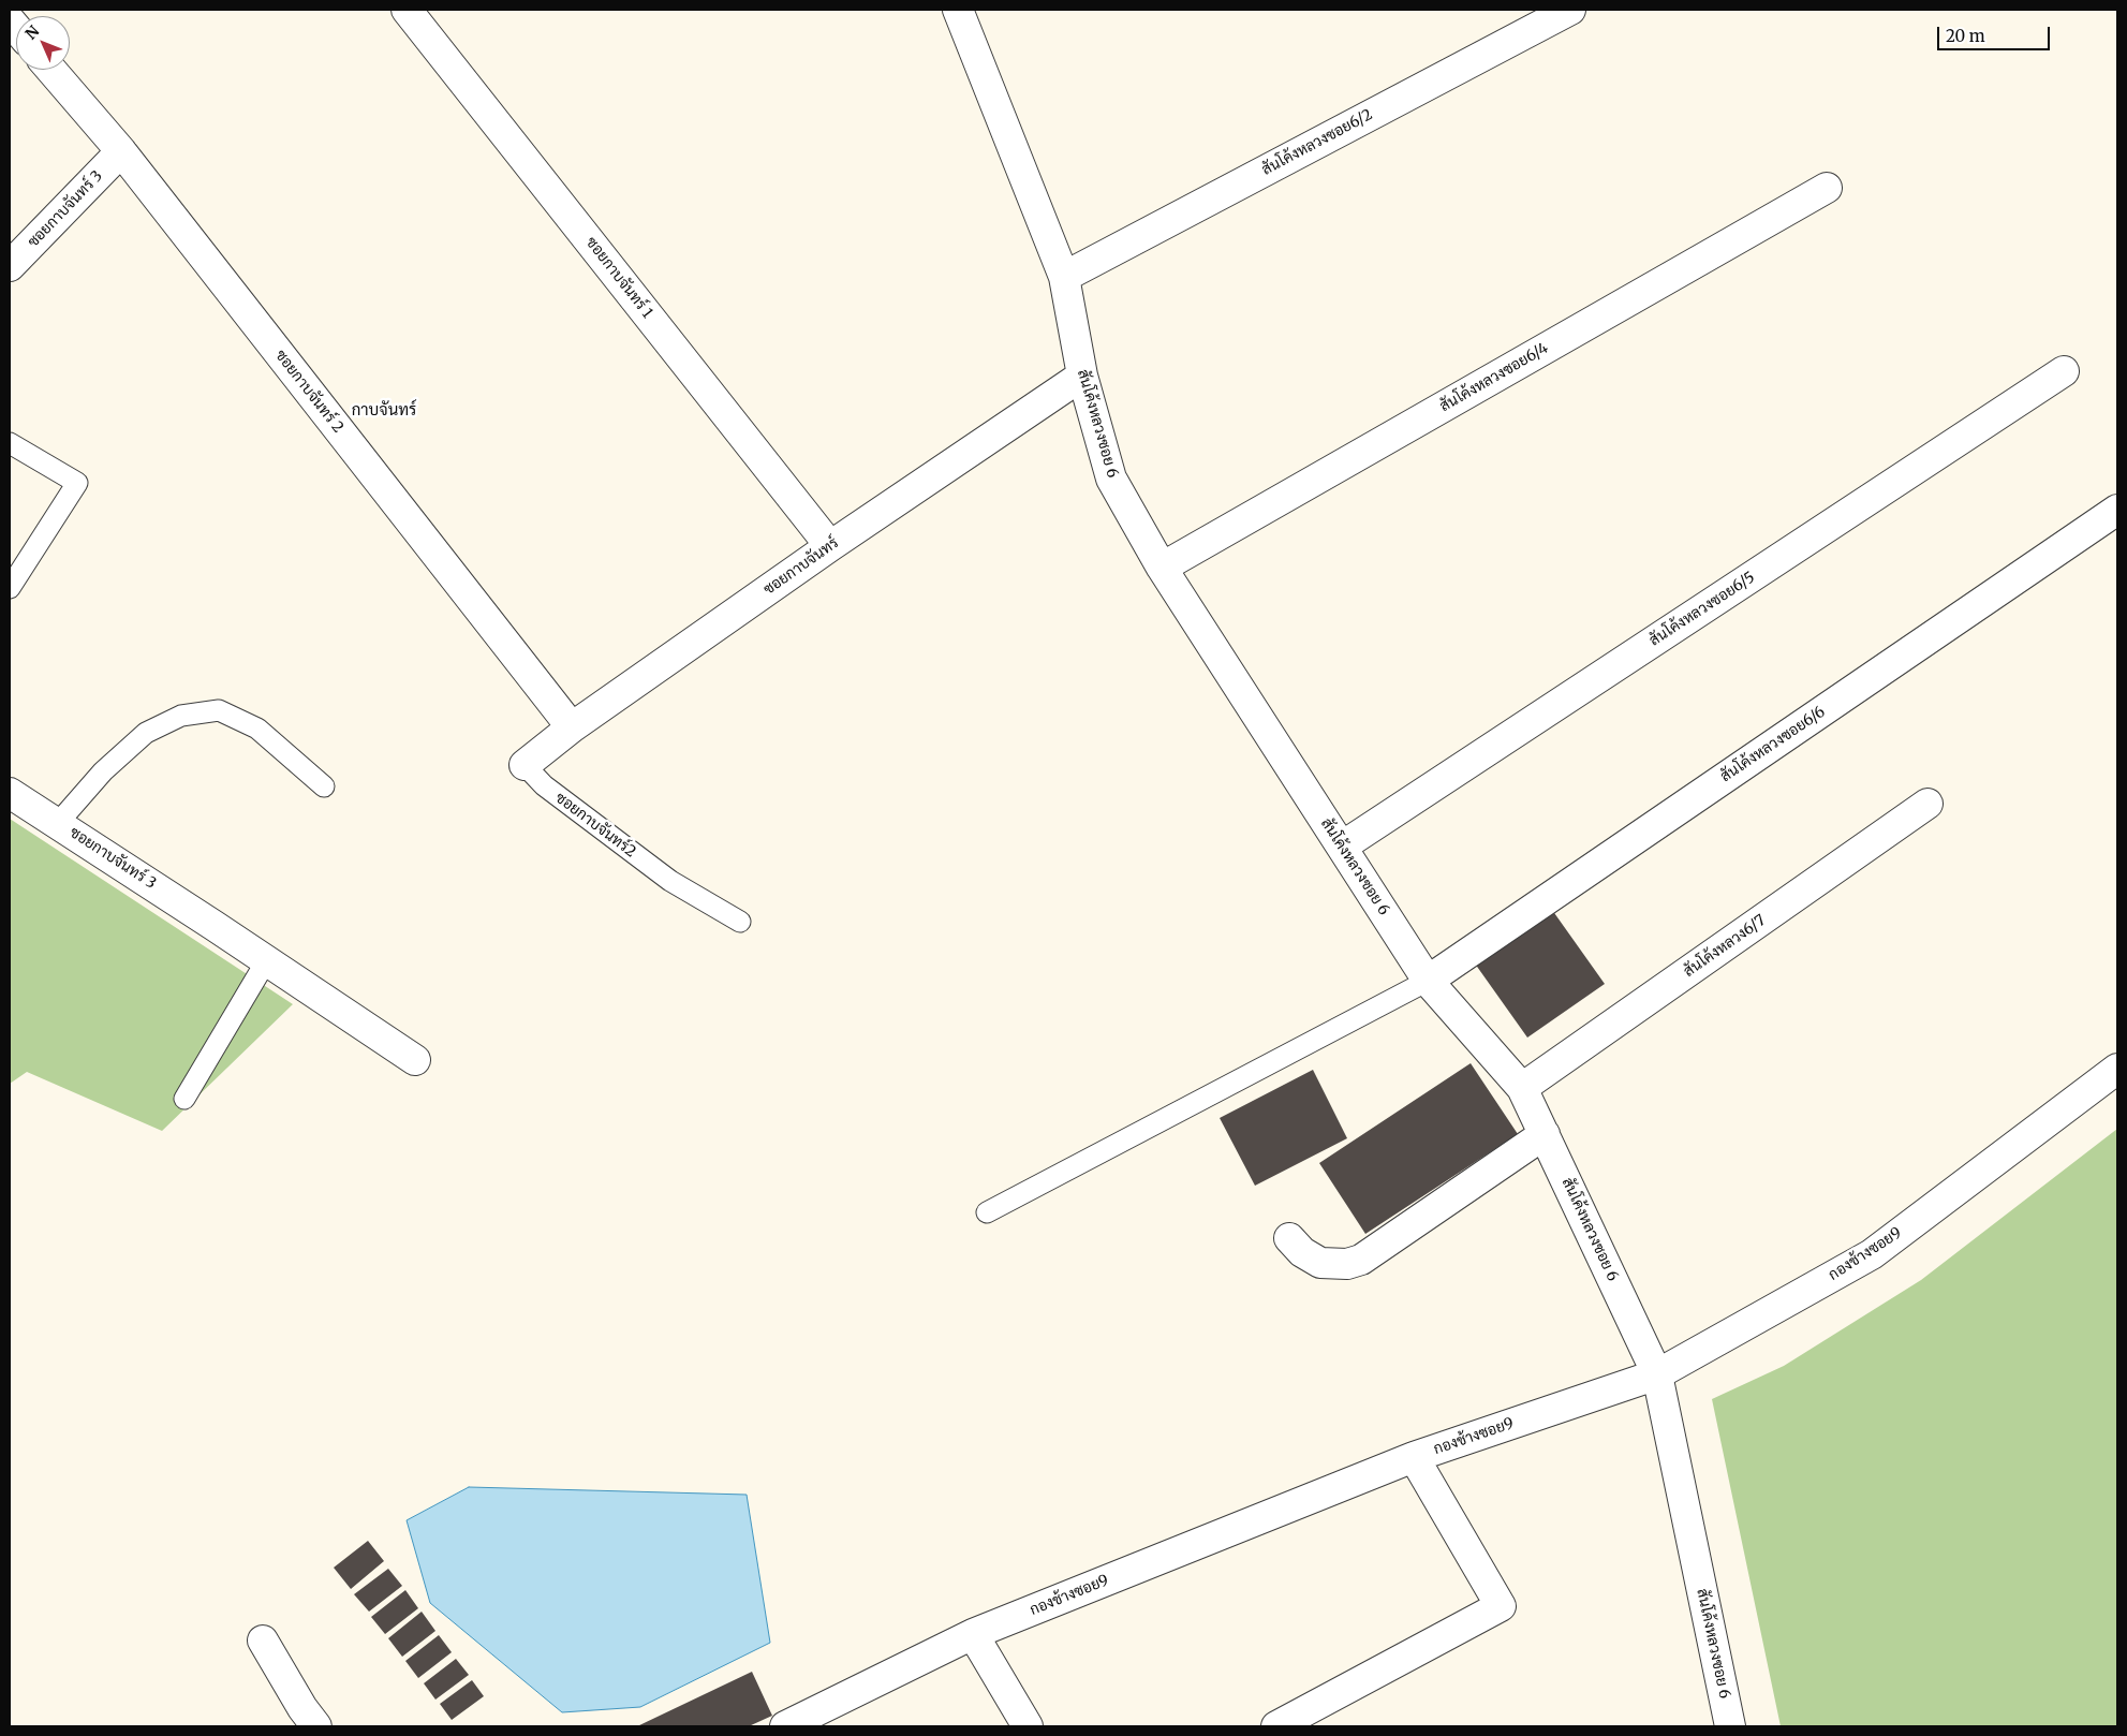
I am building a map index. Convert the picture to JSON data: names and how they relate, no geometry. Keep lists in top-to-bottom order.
{
  "streets": {
    "street": [
      "สันโค้งหลวงซอย6/2",
      "ซอยกาบจันทร์ 3",
      "ซอยกาบจันทร์ 1",
      "สันโค้งหลวงซอย6/4",
      "ซอยกาบจันทร์ 2",
      "สันโค้งหลวงซอย 6",
      "ซอยกาบจันทร์",
      "สันโค้งหลวงซอย6/5",
      "สันโค้งหลวงซอย6/6",
      "สันโค้งหลวง6/7",
      "กองช้างซอย9"
    ],
    "lane": ["ซอยกาบจันทร์2"]
  },
  "crossings": [
    ["สันโค้งหลวงซอย6/2", "สันโค้งหลวงซอย 6"],
    ["ซอยกาบจันทร์ 3", "ซอยกาบจันทร์ 2"],
    ["ซอยกาบจันทร์ 1", "ซอยกาบจันทร์"],
    ["สันโค้งหลวงซอย6/4", "สันโค้งหลวงซอย 6"],
    ["ซอยกาบจันทร์ 2", "ซอยกาบจันทร์"],
    ["สันโค้งหลวงซอย 6", "ซอยกาบจันทร์"],
    ["สันโค้งหลวงซอย 6", "สันโค้งหลวงซอย6/5"],
    ["สันโค้งหลวงซอย 6", "สันโค้งหลวงซอย6/6"],
    ["สันโค้งหลวงซอย 6", "สันโค้งหลวง6/7"],
    ["สันโค้งหลวงซอย 6", "กองช้างซอย9"],
    ["ซอยกาบจันทร์", "ซอยกาบจันทร์2"]
  ],
  "districts": ["กาบจันทร์"],
  "scale_bar": "20 m",
  "north": "top left"
}
